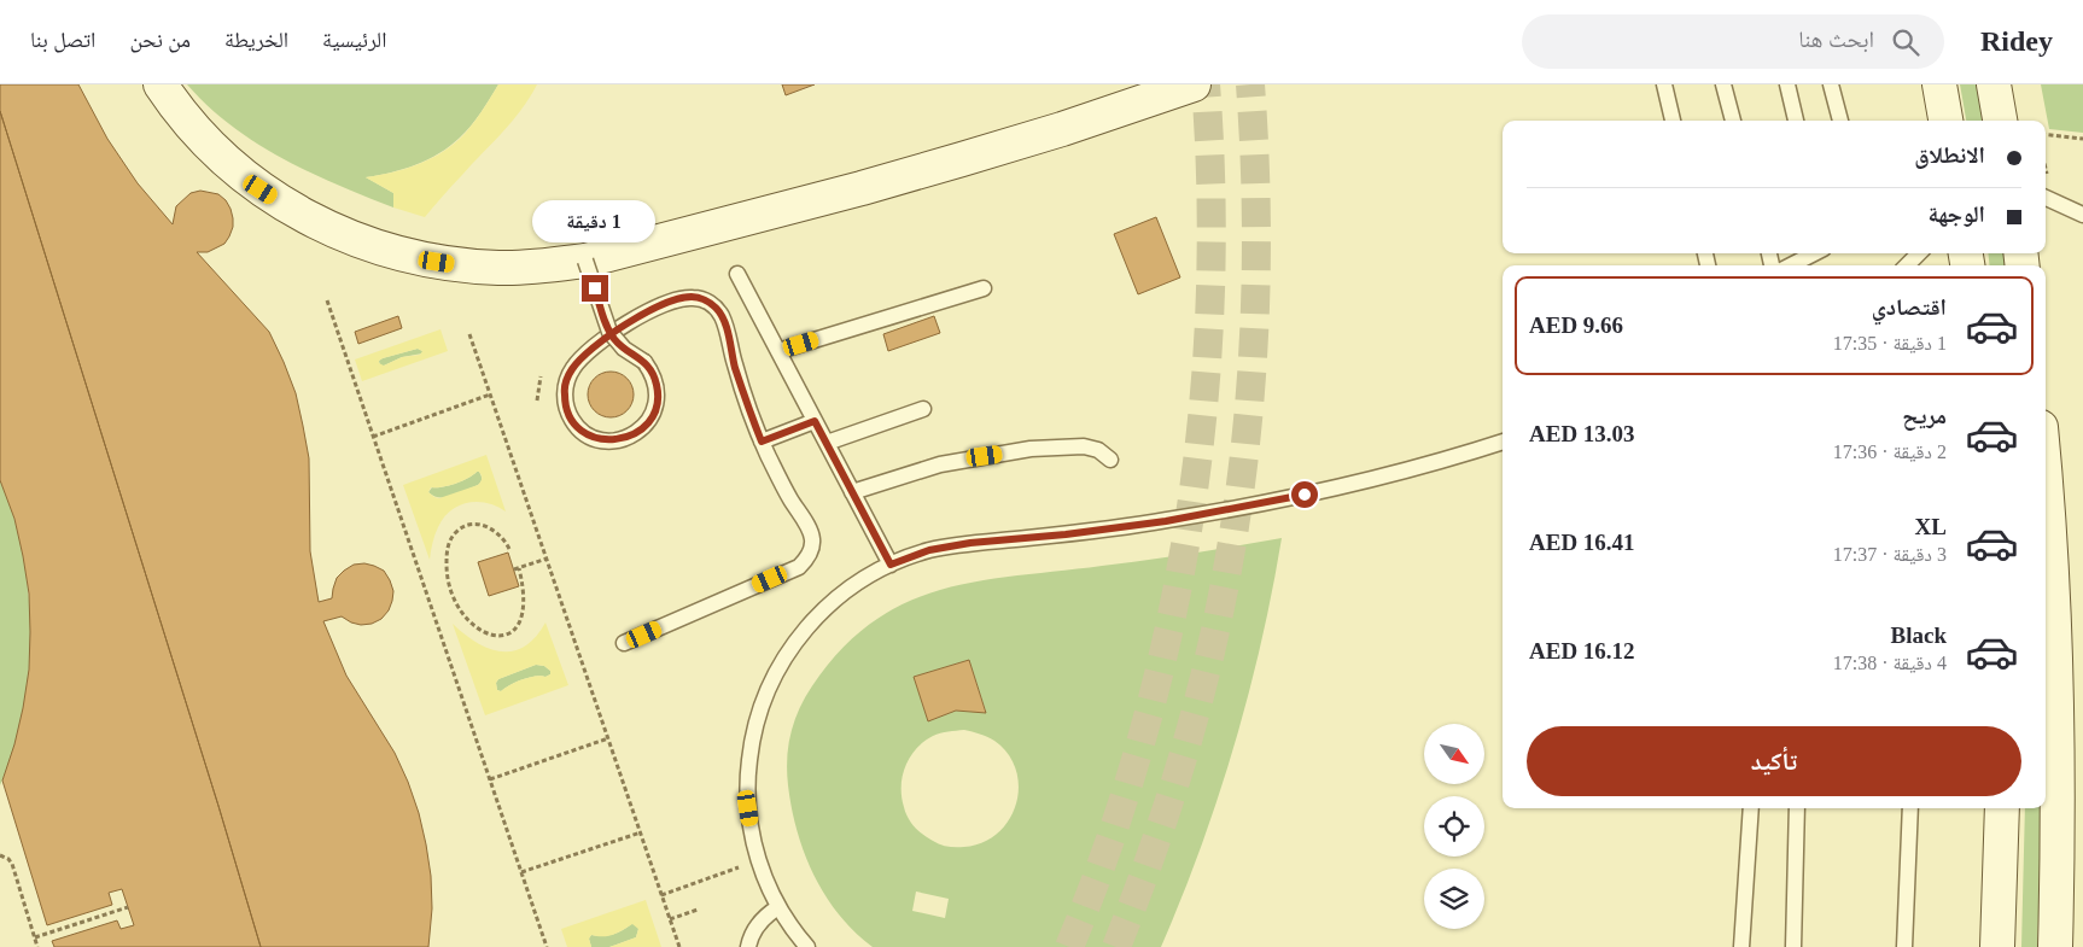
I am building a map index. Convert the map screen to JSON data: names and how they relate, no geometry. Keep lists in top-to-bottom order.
{
  "north": "bottom right",
  "page": {
    "header": "Ridey",
    "search": "ابحث هنا",
    "nav": [
      "الرئيسية",
      "الخريطة",
      "من نحن",
      "اتصل بنا"
    ],
    "banner": ["الانطلاق", "الوجهة"],
    "bubble": "1 دقيقة",
    "list": [
      {
        "name": "اقتصادي",
        "note": "1 دقيقة · 17:35",
        "value": "AED 9.66"
      },
      {
        "name": "مريح",
        "note": "2 دقيقة · 17:36",
        "value": "AED 13.03"
      },
      {
        "name": "XL",
        "note": "3 دقيقة · 17:37",
        "value": "AED 16.41"
      },
      {
        "name": "Black",
        "note": "4 دقيقة · 17:38",
        "value": "AED 16.12"
      }
    ],
    "buttons": "تأكيد"
  }
}
